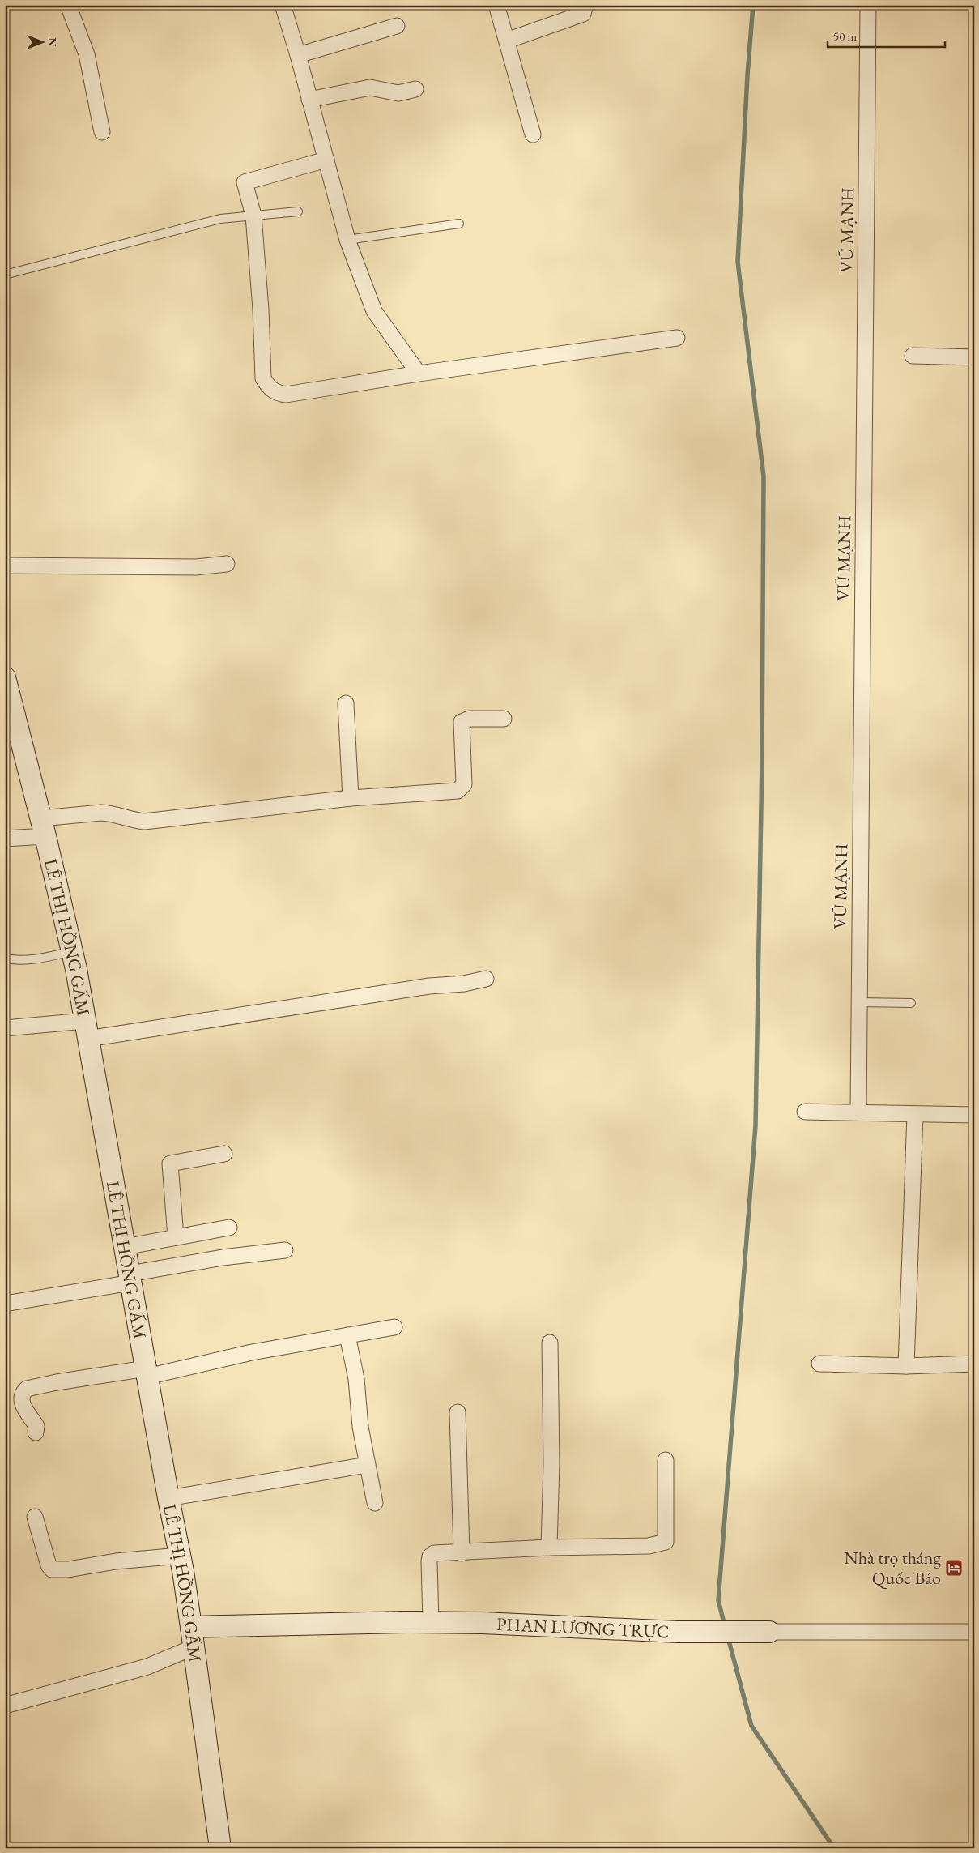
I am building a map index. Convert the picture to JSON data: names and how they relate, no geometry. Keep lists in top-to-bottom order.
{
  "streets": {
    "main road": ["LÊ THỊ HỒNG GẤM", "PHAN LƯƠNG TRỰC"],
    "street": ["VŨ MẠNH"]
  },
  "crossings": [
    ["LÊ THỊ HỒNG GẤM", "PHAN LƯƠNG TRỰC"]
  ],
  "places": {
    "hotel": ["Nhà trọ tháng Quốc Bảo"]
  },
  "scale_bar": "50 m",
  "north": "right"
}
